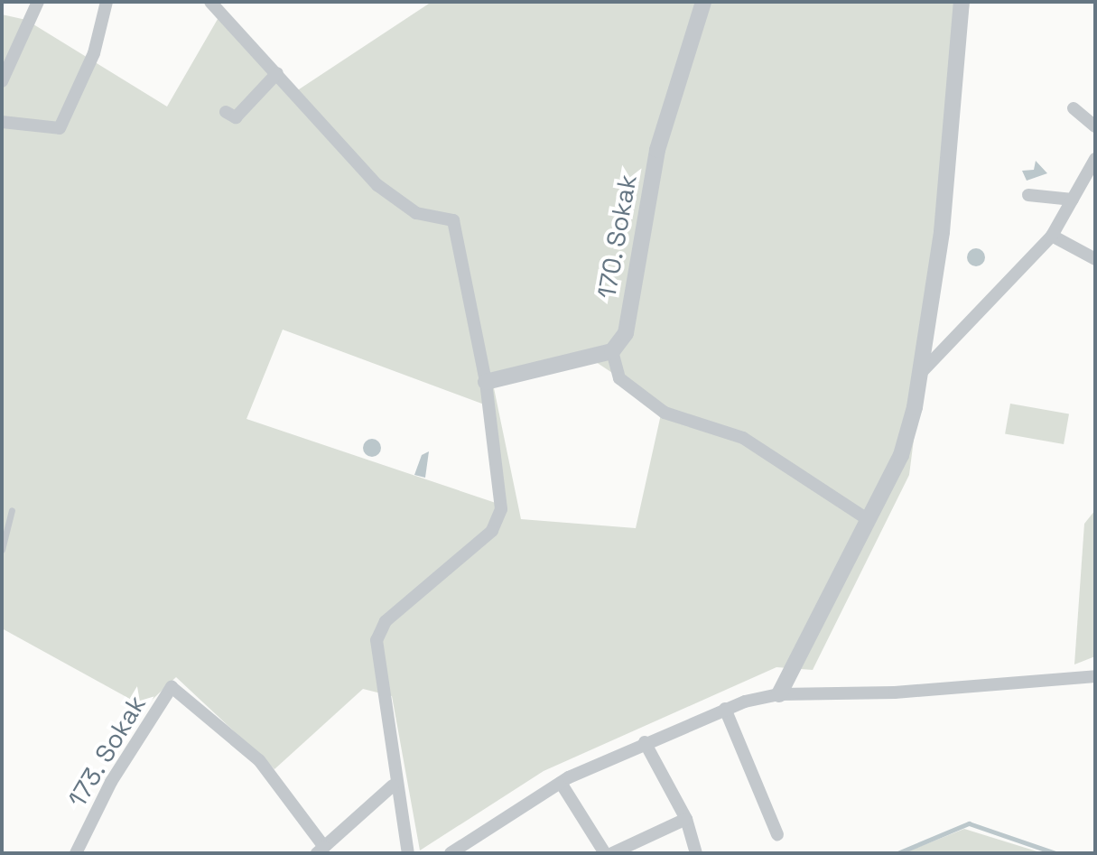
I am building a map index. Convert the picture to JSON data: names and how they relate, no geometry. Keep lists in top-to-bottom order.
{
  "streets": {
    "street": ["170. Sokak", "173. Sokak"]
  }
}
